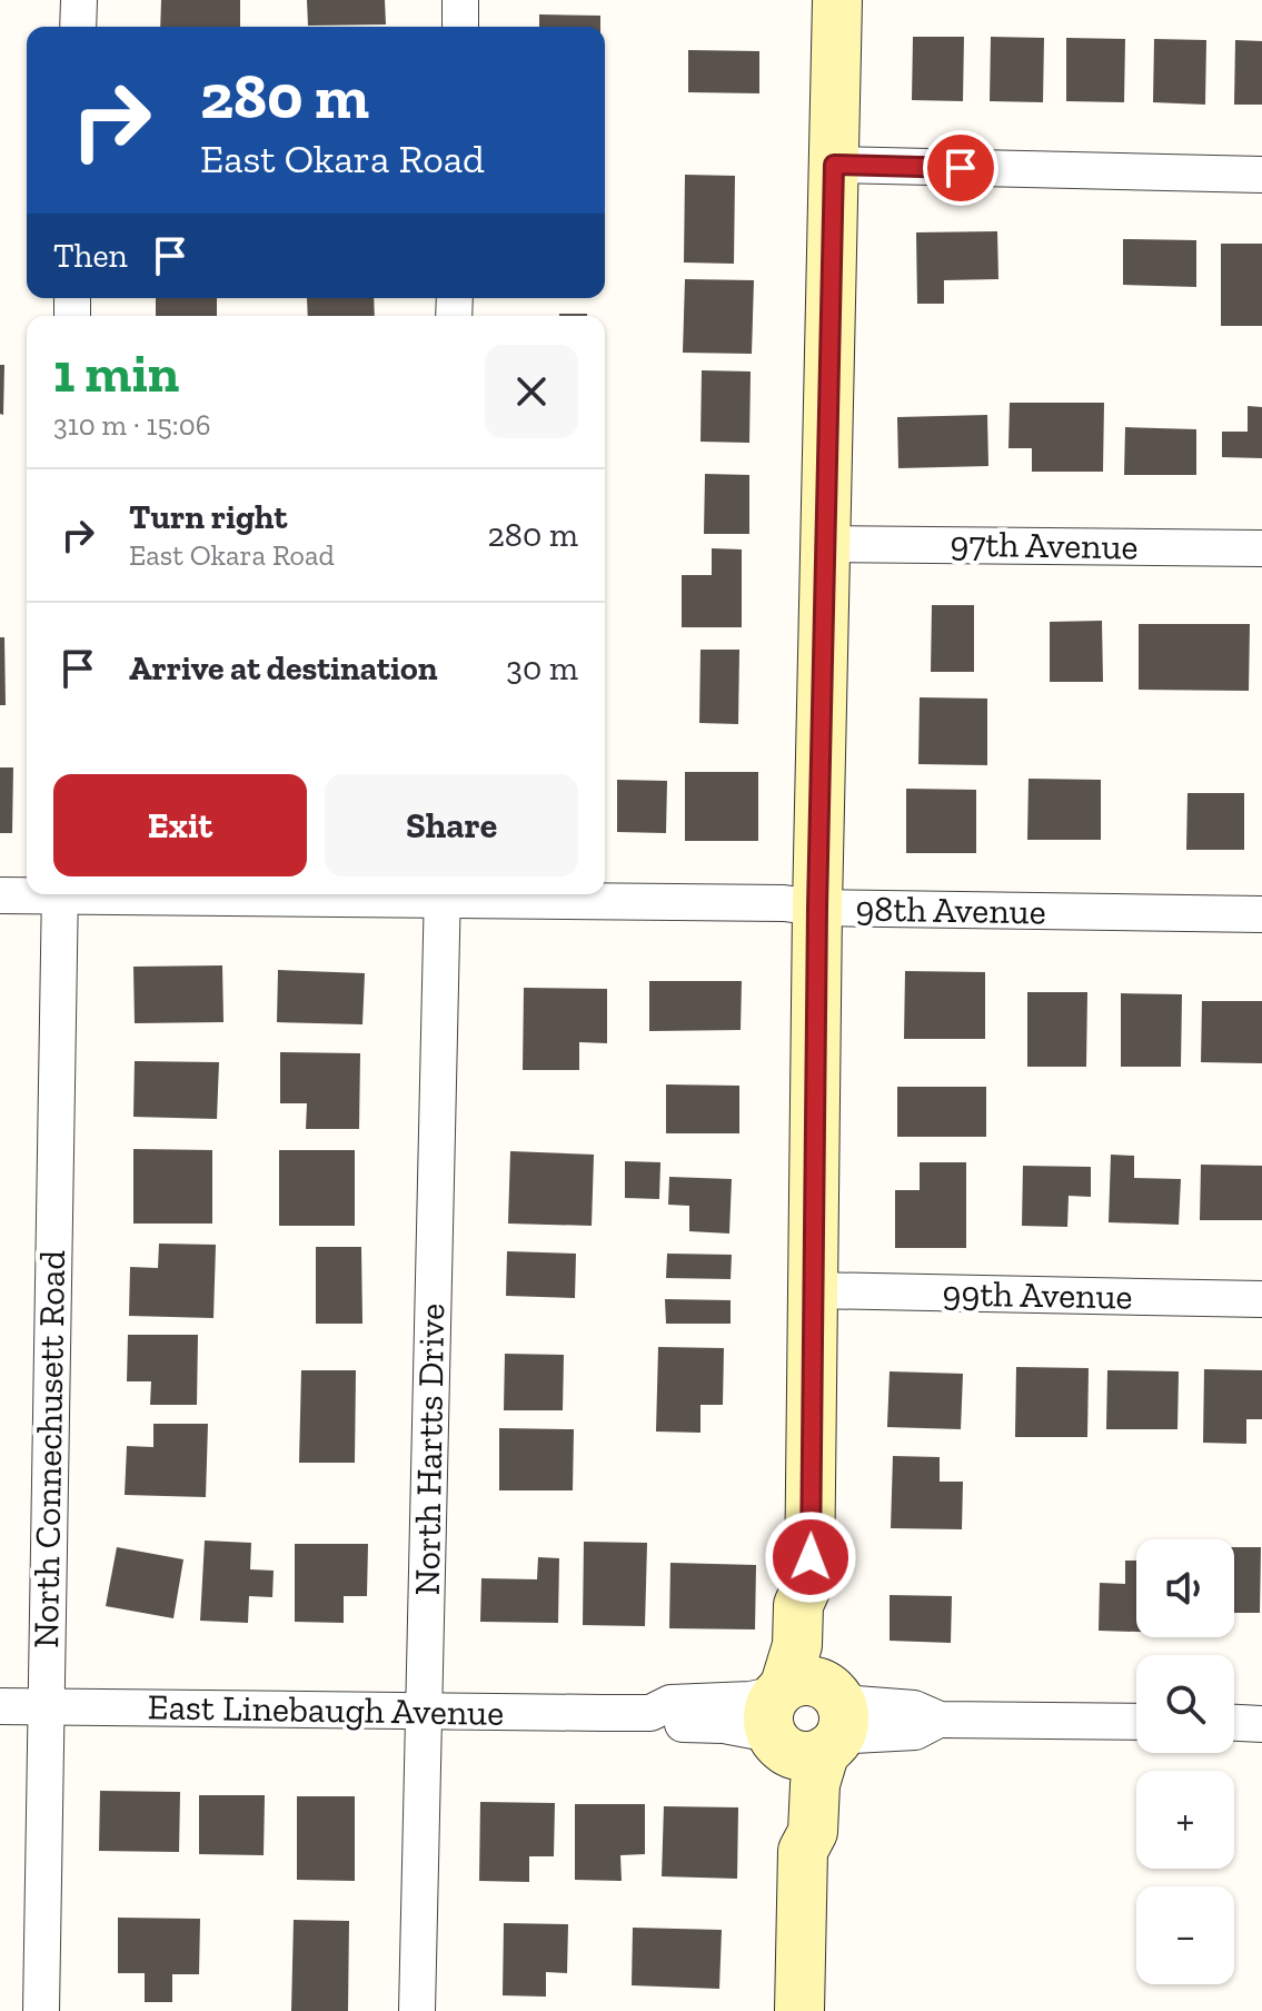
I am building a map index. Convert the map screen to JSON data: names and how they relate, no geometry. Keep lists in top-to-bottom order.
{
  "streets": {
    "street": [
      "97th Avenue",
      "98th Avenue",
      "99th Avenue",
      "North Connechusett Road",
      "North Hartts Drive",
      "East Linebaugh Avenue"
    ]
  },
  "crossings": [
    ["98th Avenue", "North Hartts Drive"],
    ["North Connechusett Road", "East Linebaugh Avenue"],
    ["North Hartts Drive", "East Linebaugh Avenue"]
  ],
  "page": {
    "turn": ["280 m", "East Okara Road"],
    "then": "Then",
    "heading": ["1 min", "310 m · 15:06"],
    "list": [
      {
        "name": "Turn right",
        "note": "East Okara Road",
        "value": "280 m"
      },
      {
        "name": "Arrive at destination",
        "value": "30 m"
      }
    ],
    "buttons": ["Exit", "Share"],
    "map_buttons": ["+", "−"]
  }
}
